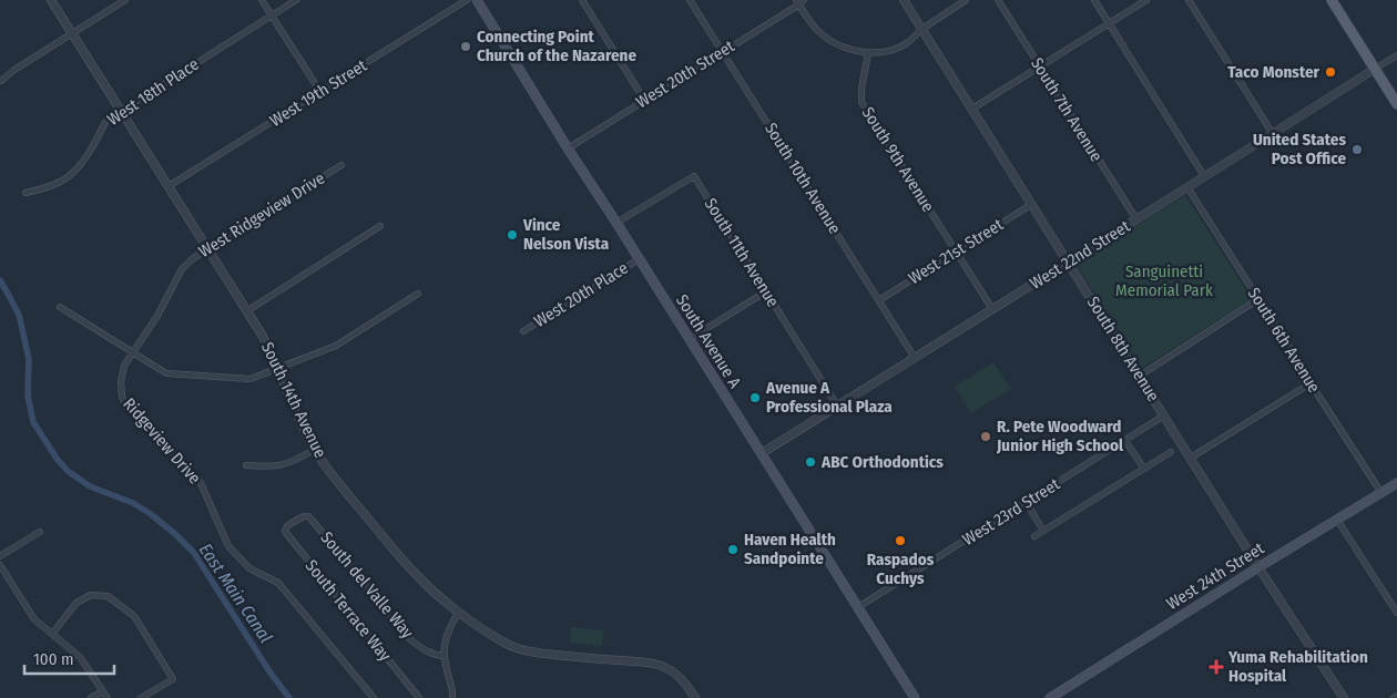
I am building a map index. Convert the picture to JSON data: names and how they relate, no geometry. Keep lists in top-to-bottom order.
{
  "streets": {
    "main road": ["South Avenue A", "West 24th Street"],
    "street": [
      "West 20th Street",
      "West 18th Place",
      "West 19th Street",
      "South 7th Avenue",
      "South 9th Avenue",
      "South 10th Avenue",
      "West Ridgeview Drive",
      "West 21st Street",
      "South 11th Avenue",
      "West 22nd Street",
      "West 20th Place",
      "South 6th Avenue",
      "South 8th Avenue",
      "South 14th Avenue",
      "Ridgeview Drive",
      "West 23rd Street",
      "South del Valle Way",
      "South Terrace Way"
    ]
  },
  "crossings": [
    ["West 20th Street", "South 10th Avenue"],
    ["West 20th Street", "South Avenue A"],
    ["West 18th Place", "South 14th Avenue"],
    ["West 19th Street", "South 14th Avenue"],
    ["South 7th Avenue", "West 22nd Street"],
    ["South 9th Avenue", "West 21st Street"],
    ["South 9th Avenue", "West 22nd Street"],
    ["South 10th Avenue", "West 21st Street"],
    ["South 10th Avenue", "West 22nd Street"],
    ["West Ridgeview Drive", "South 14th Avenue"],
    ["West Ridgeview Drive", "Ridgeview Drive"],
    ["West 21st Street", "South 8th Avenue"],
    ["South 11th Avenue", "West 22nd Street"],
    ["South 11th Avenue", "South Avenue A"],
    ["West 22nd Street", "South 6th Avenue"],
    ["West 22nd Street", "South Avenue A"],
    ["West 22nd Street", "South 8th Avenue"],
    ["West 20th Place", "South Avenue A"],
    ["South 6th Avenue", "West 24th Street"],
    ["South Avenue A", "West 23rd Street"],
    ["South 8th Avenue", "West 23rd Street"],
    ["South 8th Avenue", "West 24th Street"],
    ["South del Valle Way", "South Terrace Way"]
  ],
  "water": ["East Main Canal"],
  "parks": ["Sanguinetti Memorial Park"],
  "places": {
    "other": [
      "Connecting Point Church of the Nazarene",
      "Taco Monster",
      "United States Post Office",
      "Vince Nelson Vista",
      "Avenue A Professional Plaza",
      "R. Pete Woodward Junior High School",
      "ABC Orthodontics",
      "Raspados Cuchys",
      "Haven Health Sandpointe"
    ],
    "health": ["Yuma Rehabilitation Hospital"]
  },
  "scale_bar": "100 m"
}
